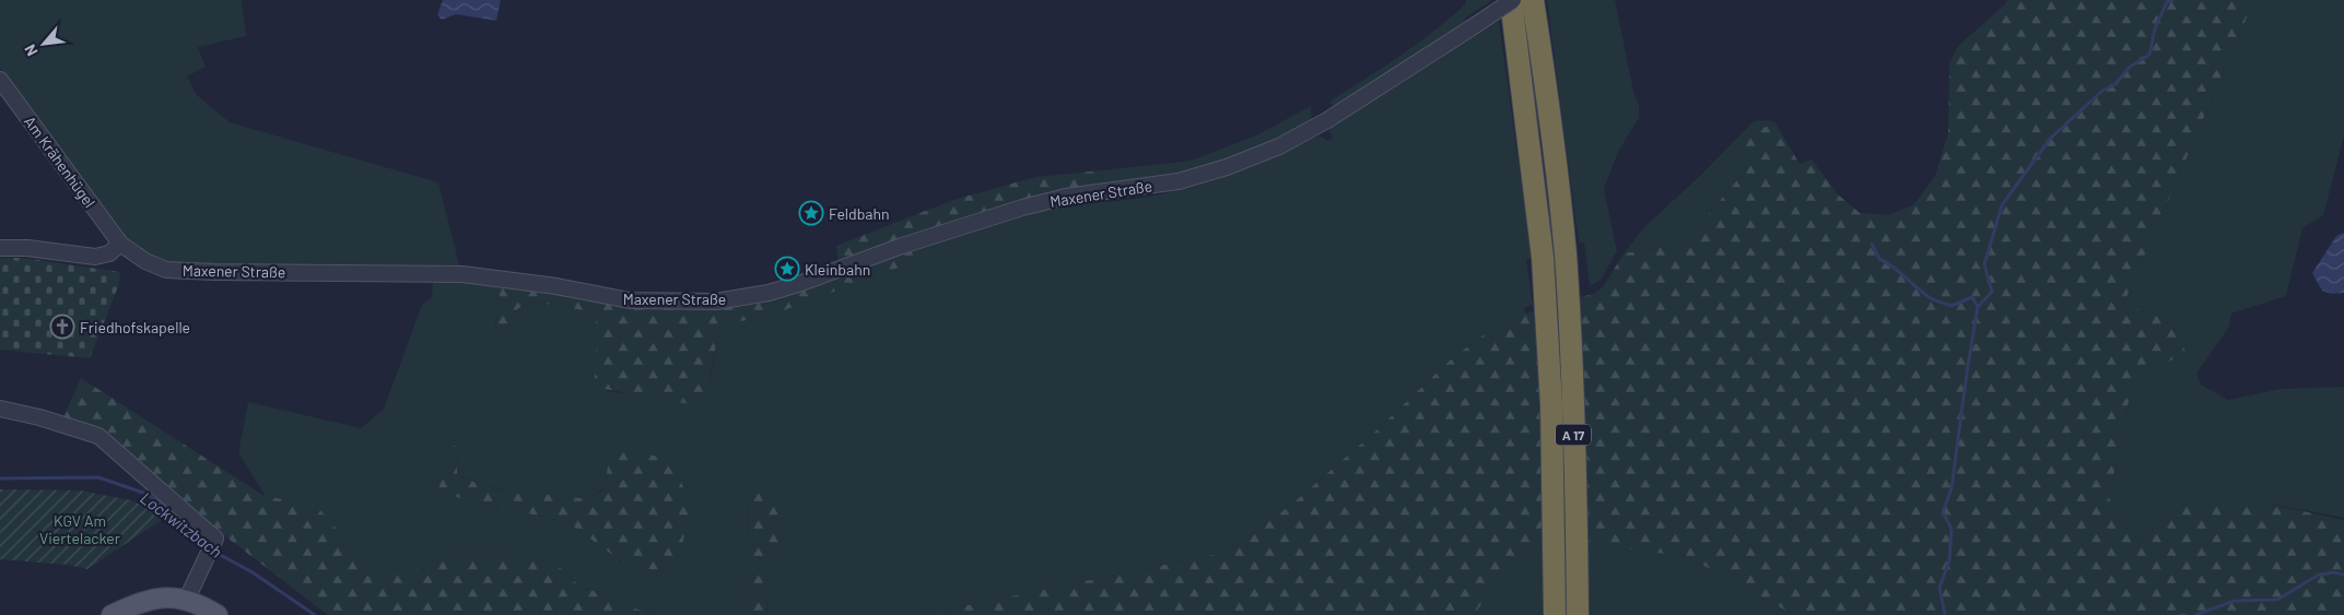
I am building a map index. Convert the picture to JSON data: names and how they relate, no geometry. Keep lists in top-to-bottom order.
{
  "streets": {
    "highway": ["A 17"],
    "street": ["Am Krähenhügel", "Maxener Straße"]
  },
  "crossings": [
    ["Am Krähenhügel", "Maxener Straße"],
    ["Maxener Straße", "A 17"]
  ],
  "water": ["Lockwitzbach"],
  "parks": ["KGV Am Viertelacker"],
  "places": {
    "place": ["Feldbahn", "Kleinbahn"],
    "church": ["Friedhofskapelle"]
  },
  "north": "bottom left"
}
